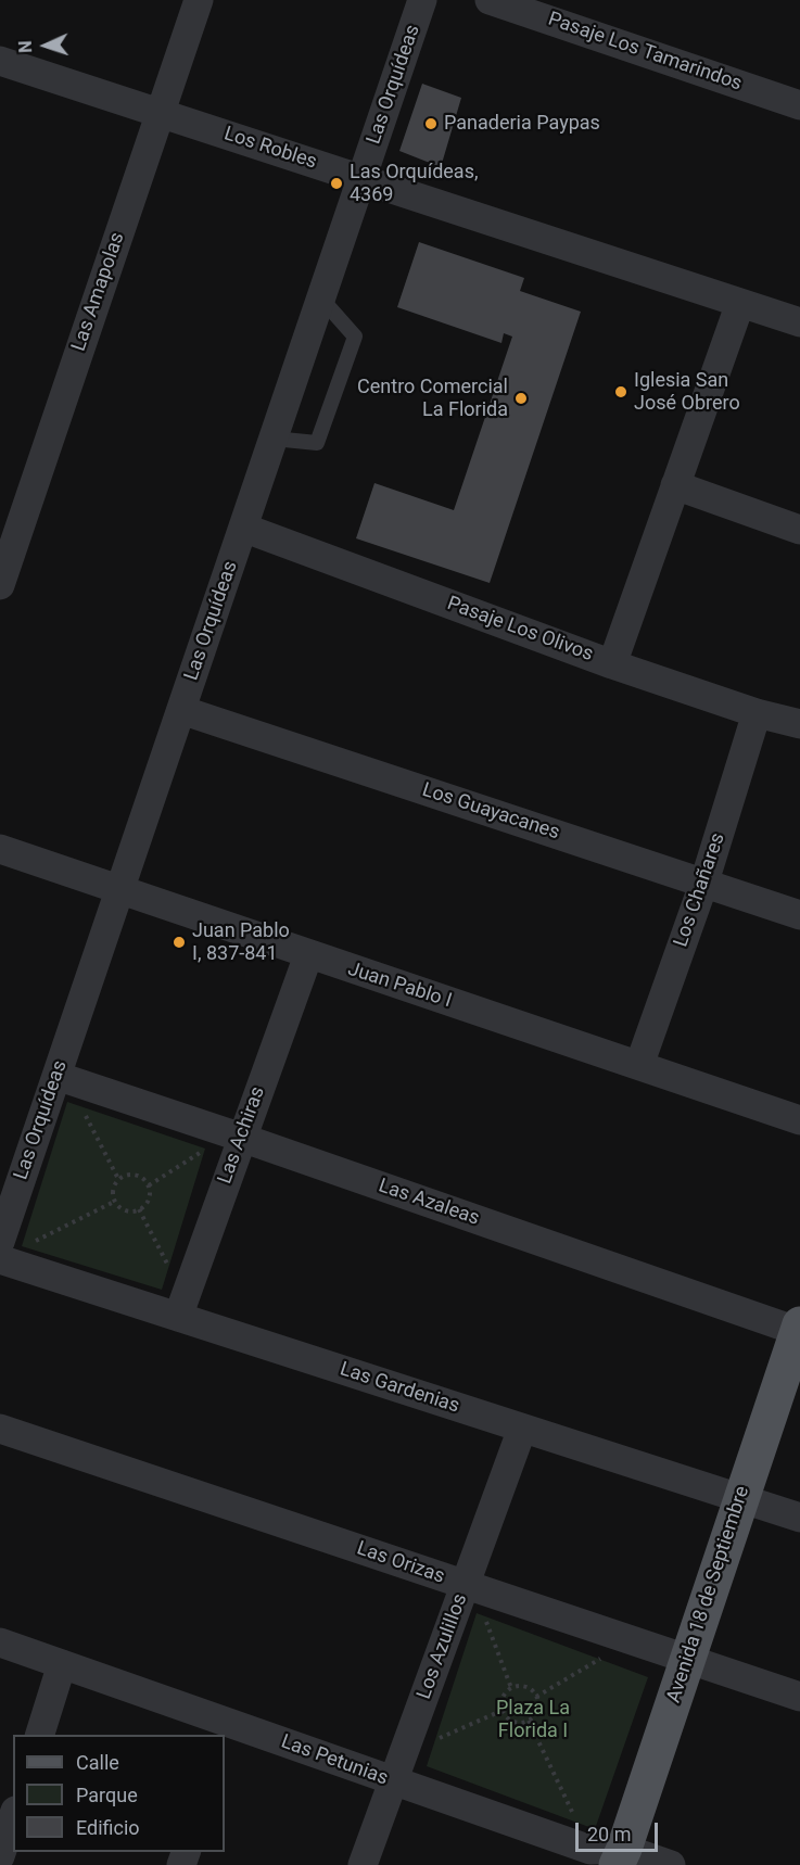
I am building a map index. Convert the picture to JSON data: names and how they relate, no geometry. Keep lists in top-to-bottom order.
{
  "streets": {
    "main road": ["Avenida 18 de Septiembre"],
    "street": [
      "Pasaje Los Tamarindos",
      "Las Orquídeas",
      "Los Robles",
      "Las Amapolas",
      "Pasaje Los Olivos",
      "Los Guayacanes",
      "Los Chañares",
      "Juan Pablo I",
      "Las Achiras",
      "Las Azaleas",
      "Las Gardenias",
      "Las Orizas",
      "Los Azulillos",
      "Las Petunias"
    ]
  },
  "crossings": [
    ["Las Orquídeas", "Los Robles"],
    ["Las Orquídeas", "Pasaje Los Olivos"],
    ["Las Orquídeas", "Los Guayacanes"],
    ["Las Orquídeas", "Juan Pablo I"],
    ["Las Orquídeas", "Las Azaleas"],
    ["Los Robles", "Las Amapolas"],
    ["Pasaje Los Olivos", "Los Chañares"],
    ["Los Guayacanes", "Los Chañares"],
    ["Los Chañares", "Juan Pablo I"],
    ["Juan Pablo I", "Las Achiras"],
    ["Las Achiras", "Las Azaleas"],
    ["Las Achiras", "Las Gardenias"],
    ["Las Azaleas", "Avenida 18 de Septiembre"],
    ["Las Gardenias", "Avenida 18 de Septiembre"],
    ["Las Gardenias", "Los Azulillos"],
    ["Las Orizas", "Avenida 18 de Septiembre"],
    ["Las Orizas", "Los Azulillos"],
    ["Avenida 18 de Septiembre", "Las Petunias"],
    ["Los Azulillos", "Las Petunias"]
  ],
  "parks": ["Plaza La Florida I"],
  "places": [
    "Panaderia Paypas",
    "Las Orquídeas, 4369",
    "Iglesia San José Obrero",
    "Centro Comercial La Florida",
    "Juan Pablo I, 837-841"
  ],
  "legend": ["Calle", "Parque", "Edificio"],
  "scale_bar": "20 m",
  "north": "left"
}
